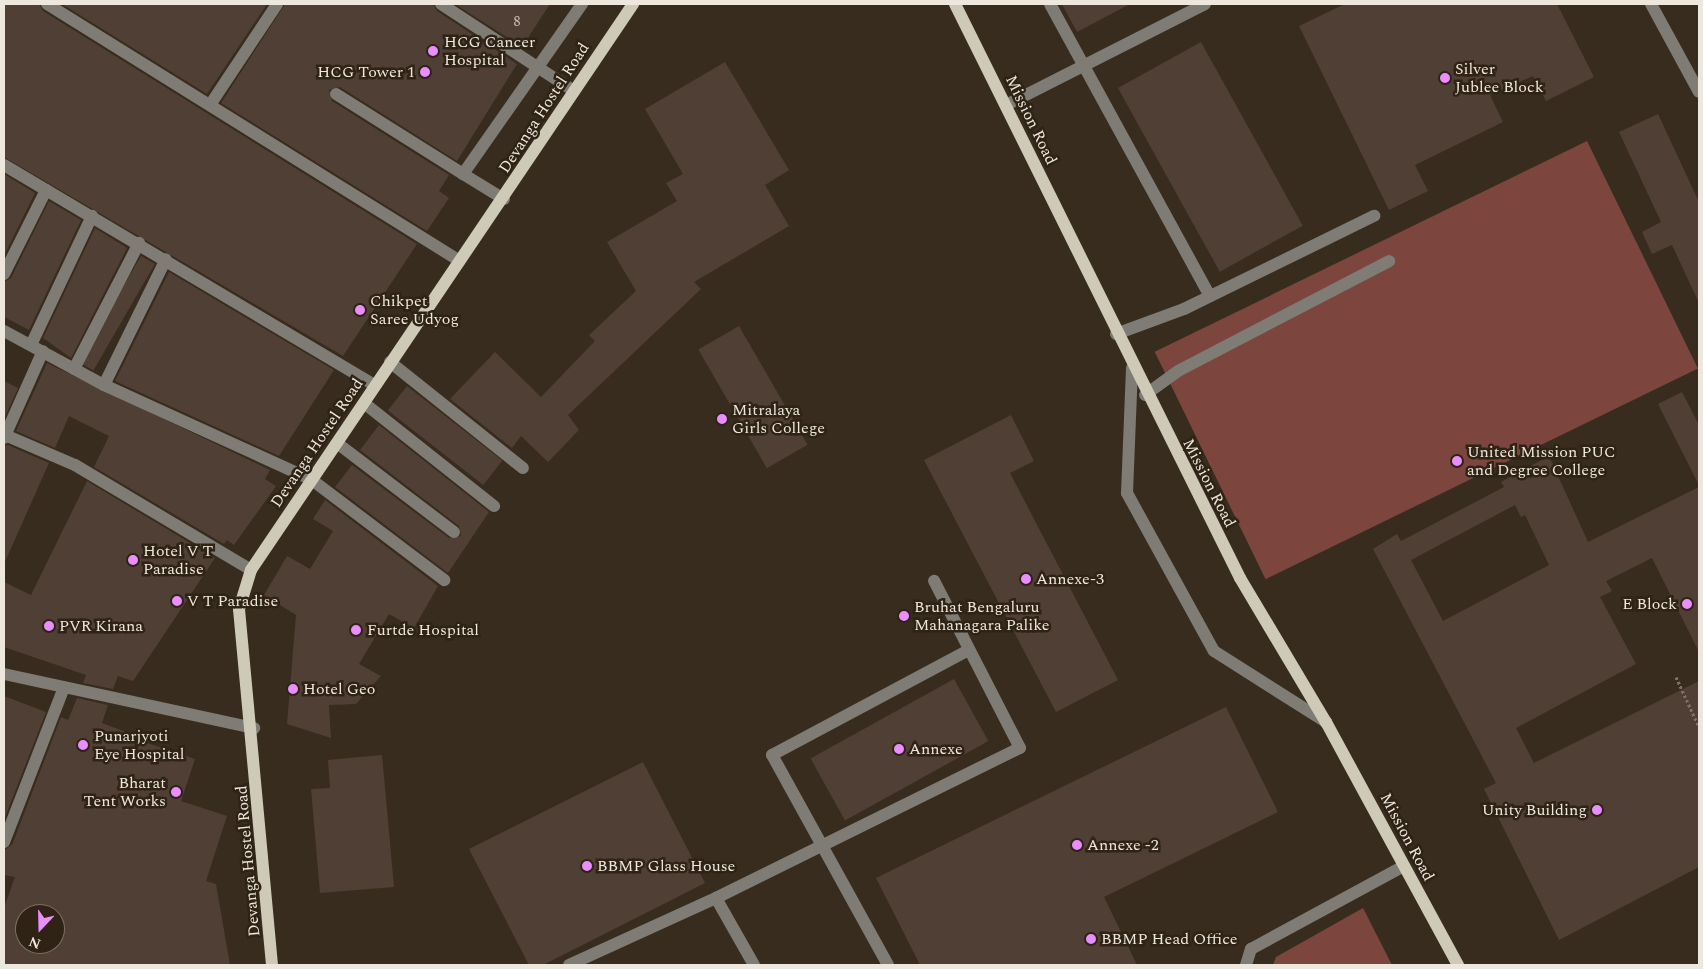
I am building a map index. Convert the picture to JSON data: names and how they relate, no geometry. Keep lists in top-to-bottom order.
{
  "streets": {
    "main road": ["Devanga Hostel Road", "Mission Road"]
  },
  "places": [
    "HCG Cancer Hospital",
    "HCG Tower 1",
    "Silver Jublee Block",
    "Chikpet Saree Udyog",
    "Mitralaya Girls College",
    "United Mission PUC and Degree College",
    "Hotel V T Paradise",
    "Annexe-3",
    "V T Paradise",
    "E Block",
    "Bruhat Bengaluru Mahanagara Palike",
    "PVR Kirana",
    "Furtde Hospital",
    "Hotel Geo",
    "Punarjyoti Eye Hospital",
    "Annexe",
    "Bharat Tent Works",
    "Unity Building",
    "Annexe -2",
    "BBMP Glass House",
    "BBMP Head Office"
  ],
  "house_numbers": ["8"],
  "north": "bottom"
}
